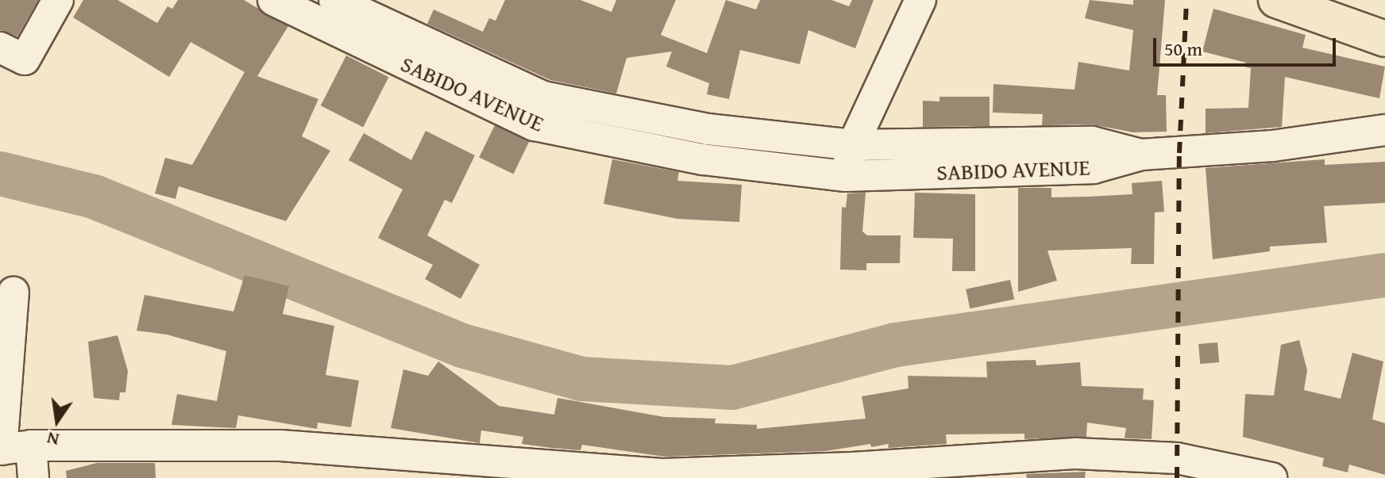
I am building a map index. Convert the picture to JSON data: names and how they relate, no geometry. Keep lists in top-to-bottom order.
{
  "streets": {
    "street": ["SABIDO AVENUE"]
  },
  "scale_bar": "50 m",
  "north": "bottom"
}
